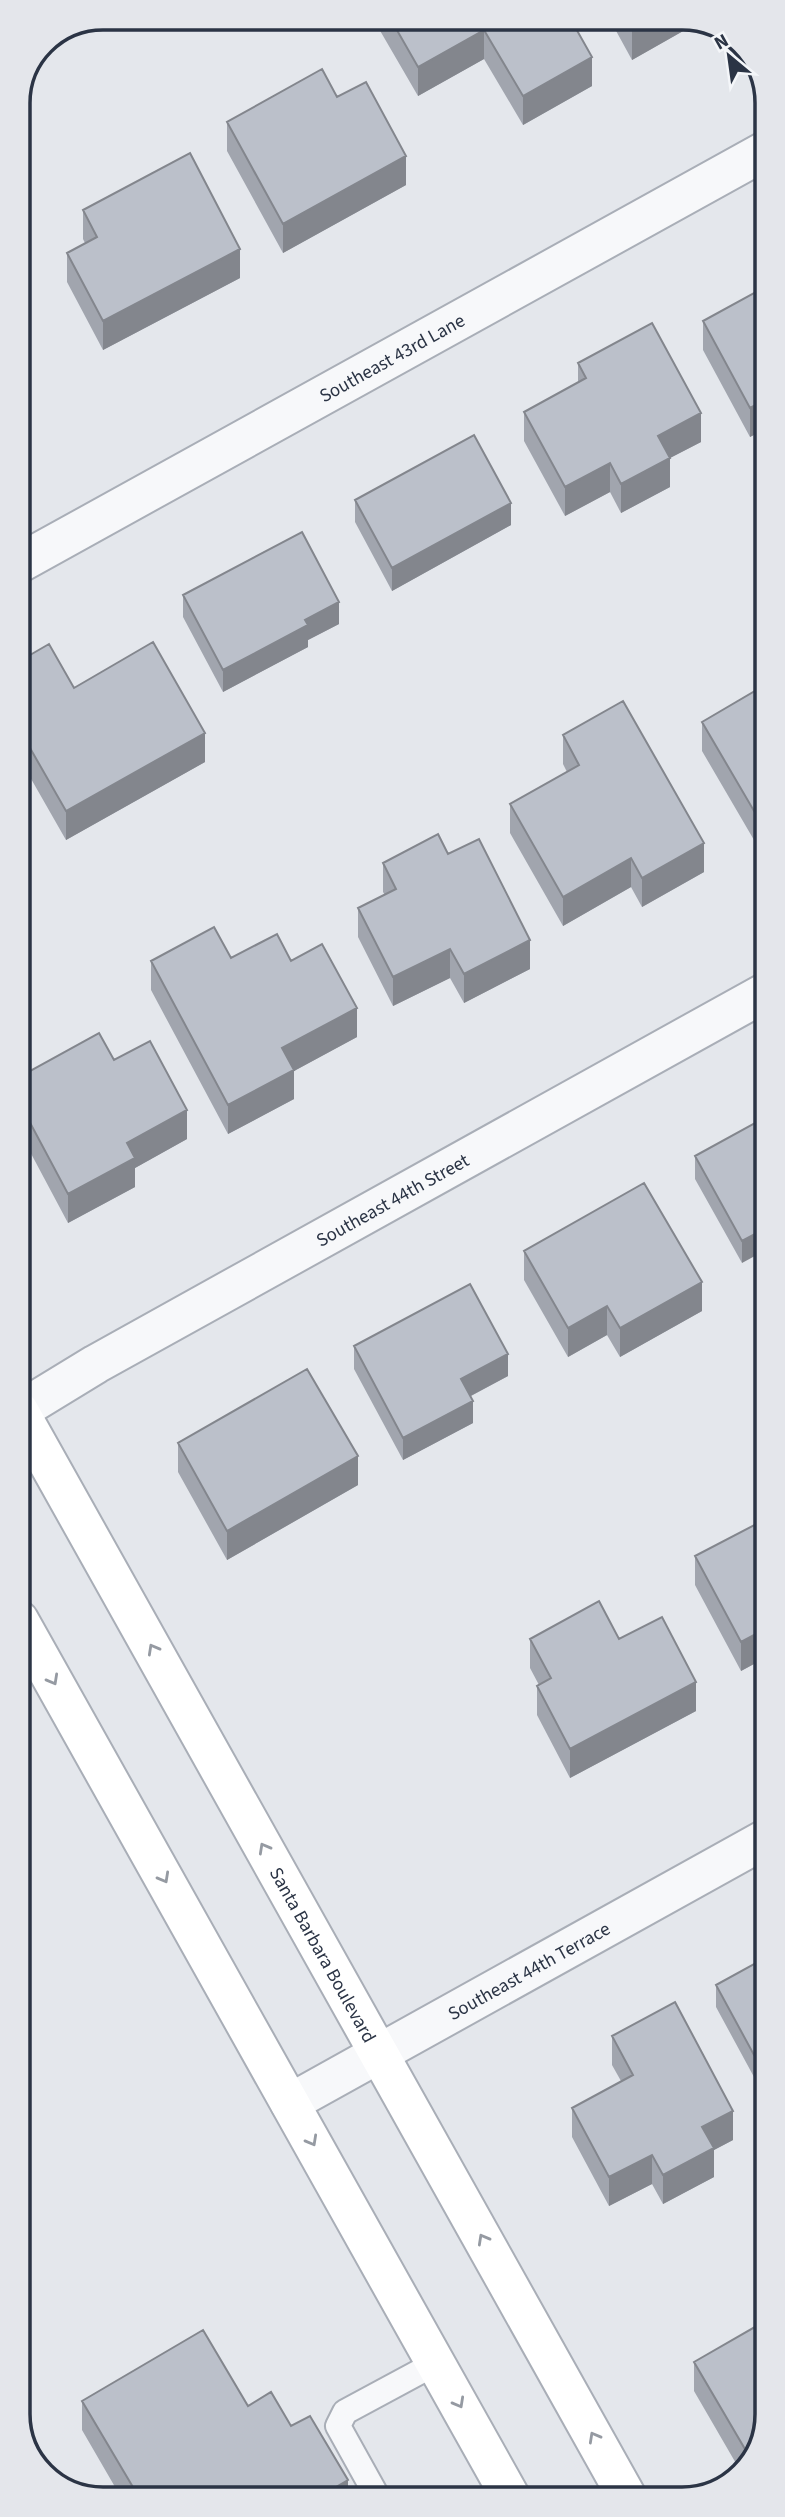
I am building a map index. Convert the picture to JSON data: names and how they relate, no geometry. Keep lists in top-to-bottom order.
{
  "streets": {
    "main road": ["Santa Barbara Boulevard"],
    "street": ["Southeast 43rd Lane", "Southeast 44th Street", "Southeast 44th Terrace"]
  },
  "crossings": [
    ["Santa Barbara Boulevard", "Southeast 44th Terrace"]
  ],
  "north": "top left"
}
